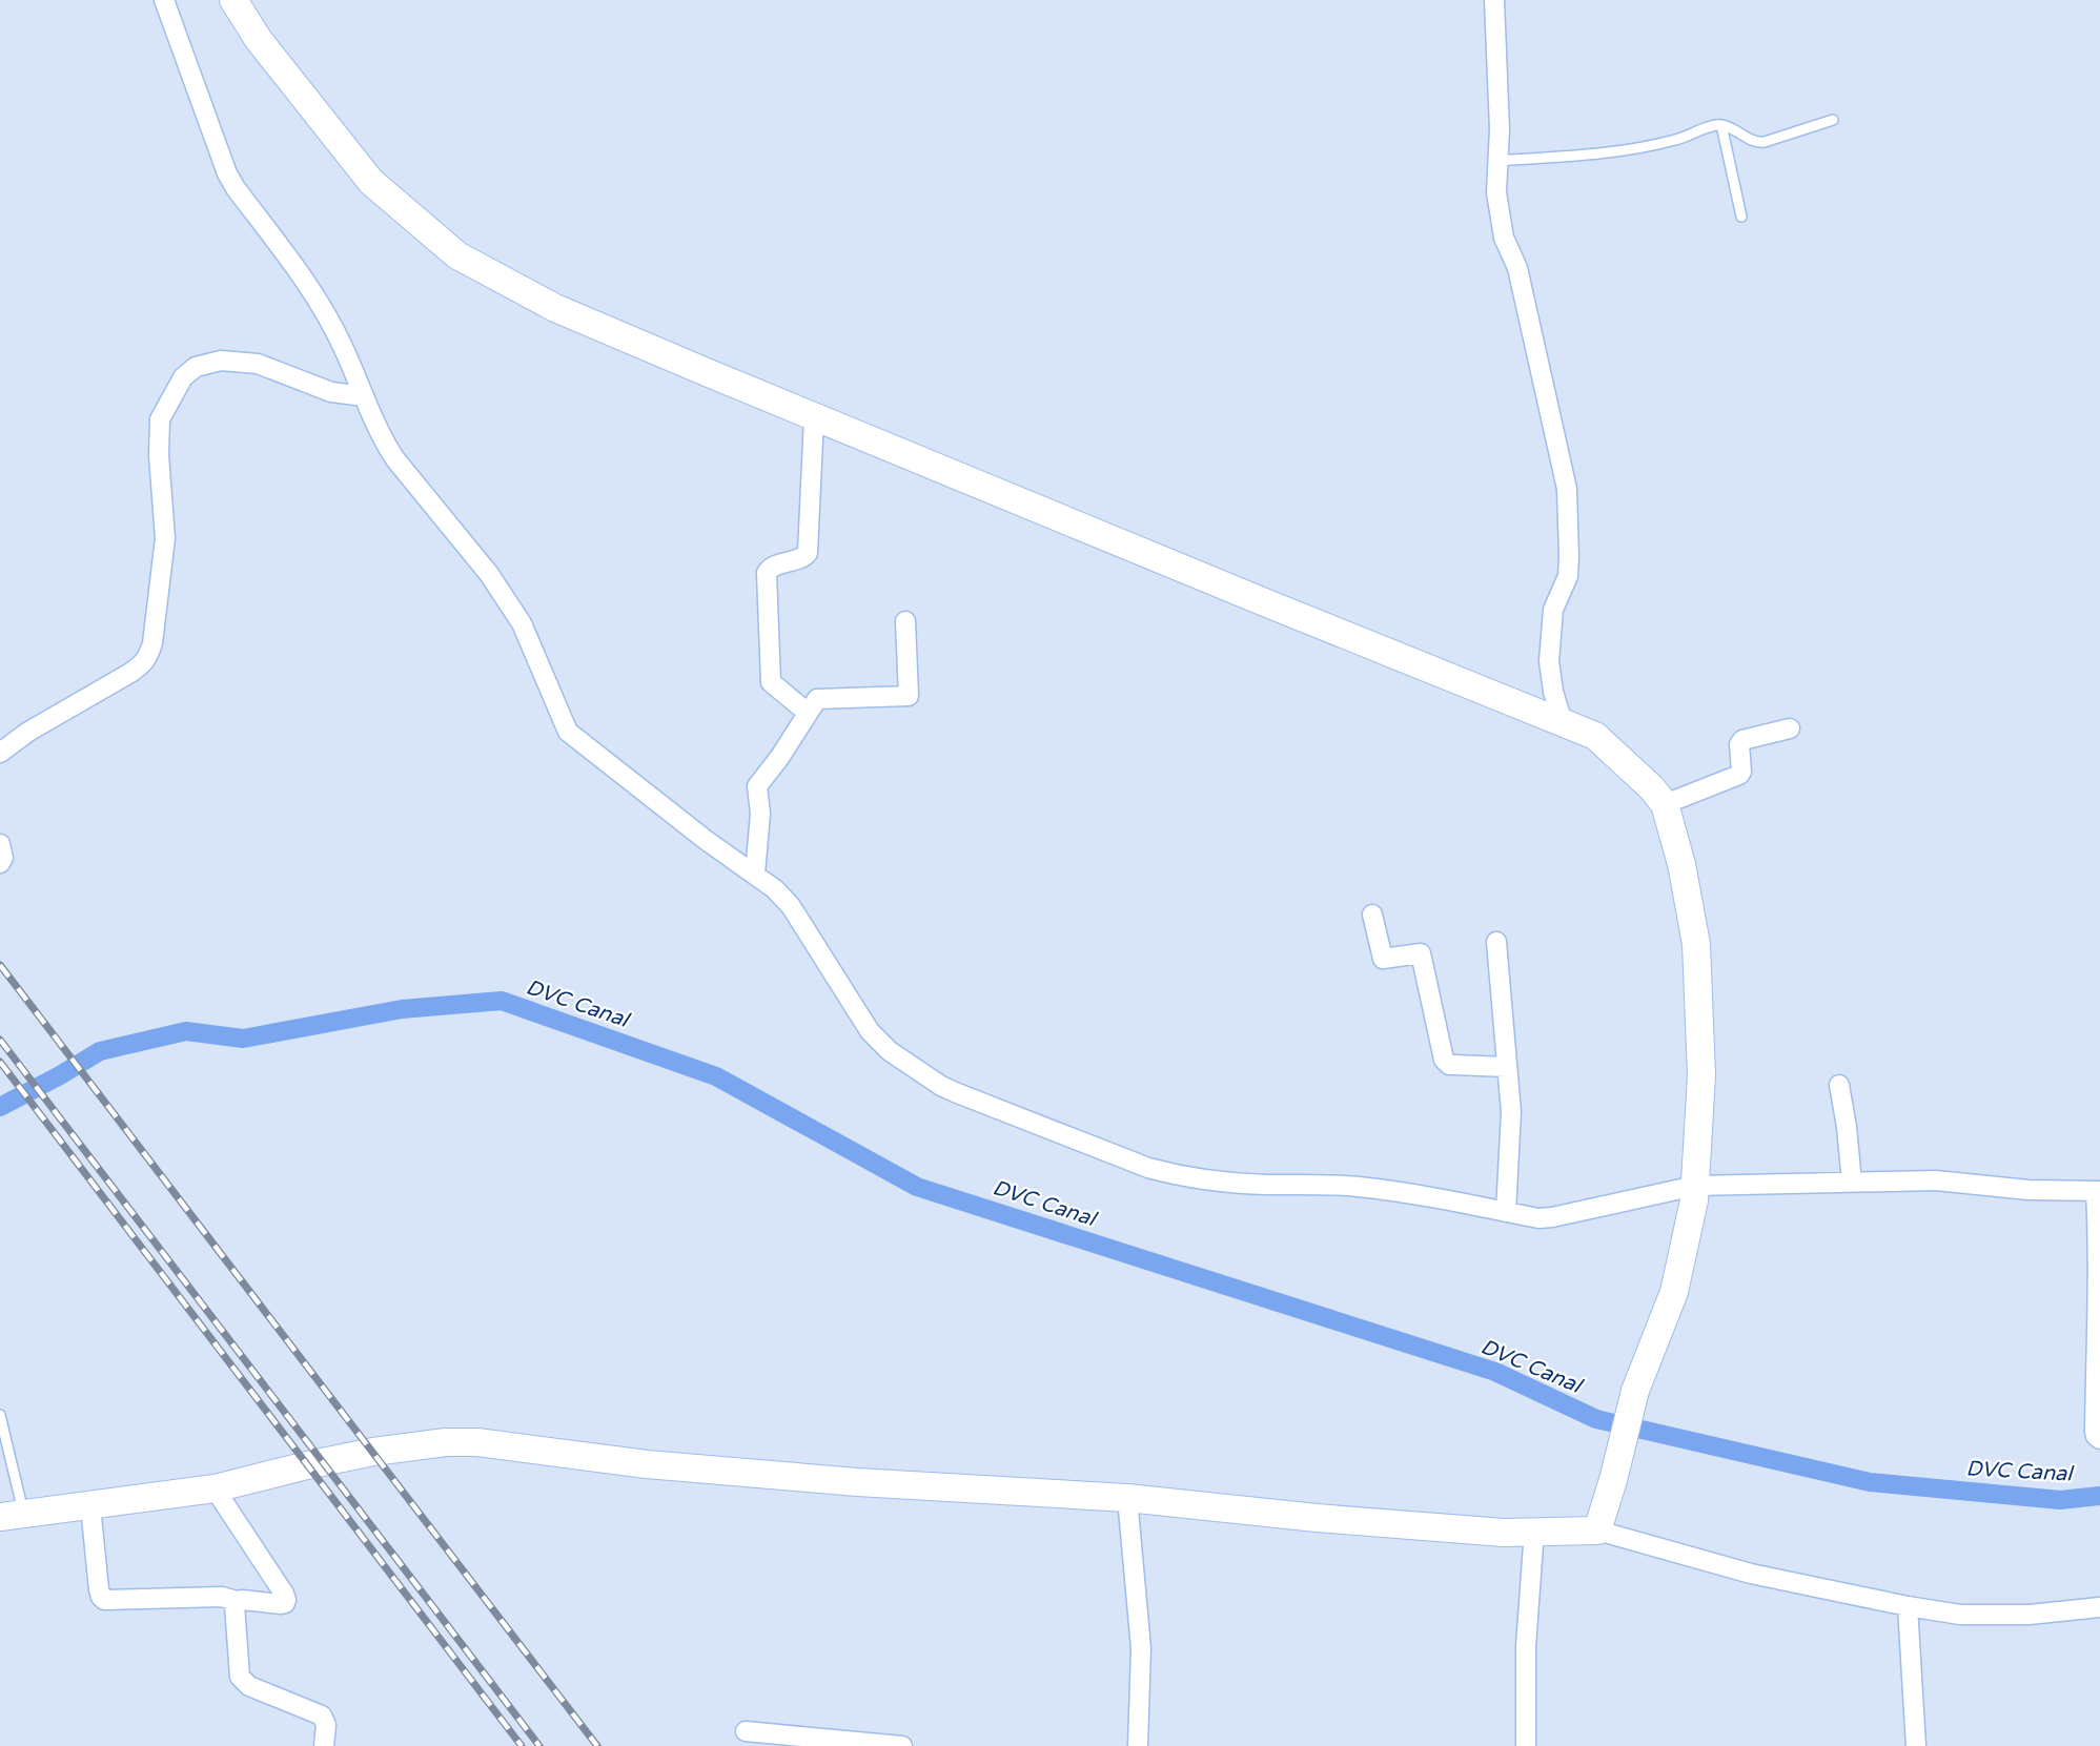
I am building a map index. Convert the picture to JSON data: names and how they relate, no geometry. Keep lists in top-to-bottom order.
{
  "water": ["DVC Canal"]
}
